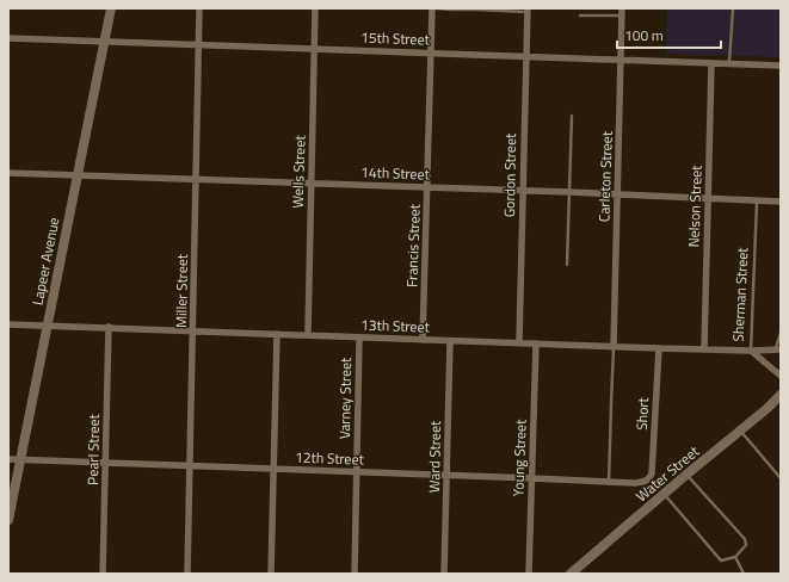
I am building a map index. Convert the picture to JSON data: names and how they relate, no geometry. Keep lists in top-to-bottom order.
{
  "streets": {
    "main road": ["Lapeer Avenue", "Water Street"],
    "street": [
      "15th Street",
      "Wells Street",
      "14th Street",
      "Gordon Street",
      "Carleton Street",
      "Nelson Street",
      "Francis Street",
      "Miller Street",
      "Sherman Street",
      "13th Street",
      "Varney Street",
      "Short",
      "Pearl Street",
      "Ward Street",
      "12th Street",
      "Young Street"
    ]
  },
  "crossings": [
    ["15th Street", "Wells Street"],
    ["15th Street", "Gordon Street"],
    ["15th Street", "Carleton Street"],
    ["15th Street", "Nelson Street"],
    ["15th Street", "Francis Street"],
    ["15th Street", "Lapeer Avenue"],
    ["15th Street", "Miller Street"],
    ["Wells Street", "14th Street"],
    ["Wells Street", "13th Street"],
    ["14th Street", "Gordon Street"],
    ["14th Street", "Carleton Street"],
    ["14th Street", "Nelson Street"],
    ["14th Street", "Francis Street"],
    ["14th Street", "Lapeer Avenue"],
    ["14th Street", "Miller Street"],
    ["14th Street", "Sherman Street"],
    ["Gordon Street", "13th Street"],
    ["Carleton Street", "13th Street"],
    ["Nelson Street", "13th Street"],
    ["Francis Street", "13th Street"],
    ["Lapeer Avenue", "13th Street"],
    ["Lapeer Avenue", "12th Street"],
    ["Miller Street", "13th Street"],
    ["Miller Street", "12th Street"],
    ["Sherman Street", "13th Street"],
    ["13th Street", "Varney Street"],
    ["13th Street", "Short"],
    ["13th Street", "Pearl Street"],
    ["13th Street", "Ward Street"],
    ["13th Street", "Young Street"],
    ["Varney Street", "12th Street"],
    ["Short", "12th Street"],
    ["Pearl Street", "12th Street"],
    ["Ward Street", "12th Street"],
    ["12th Street", "Young Street"]
  ],
  "scale_bar": "100 m"
}
